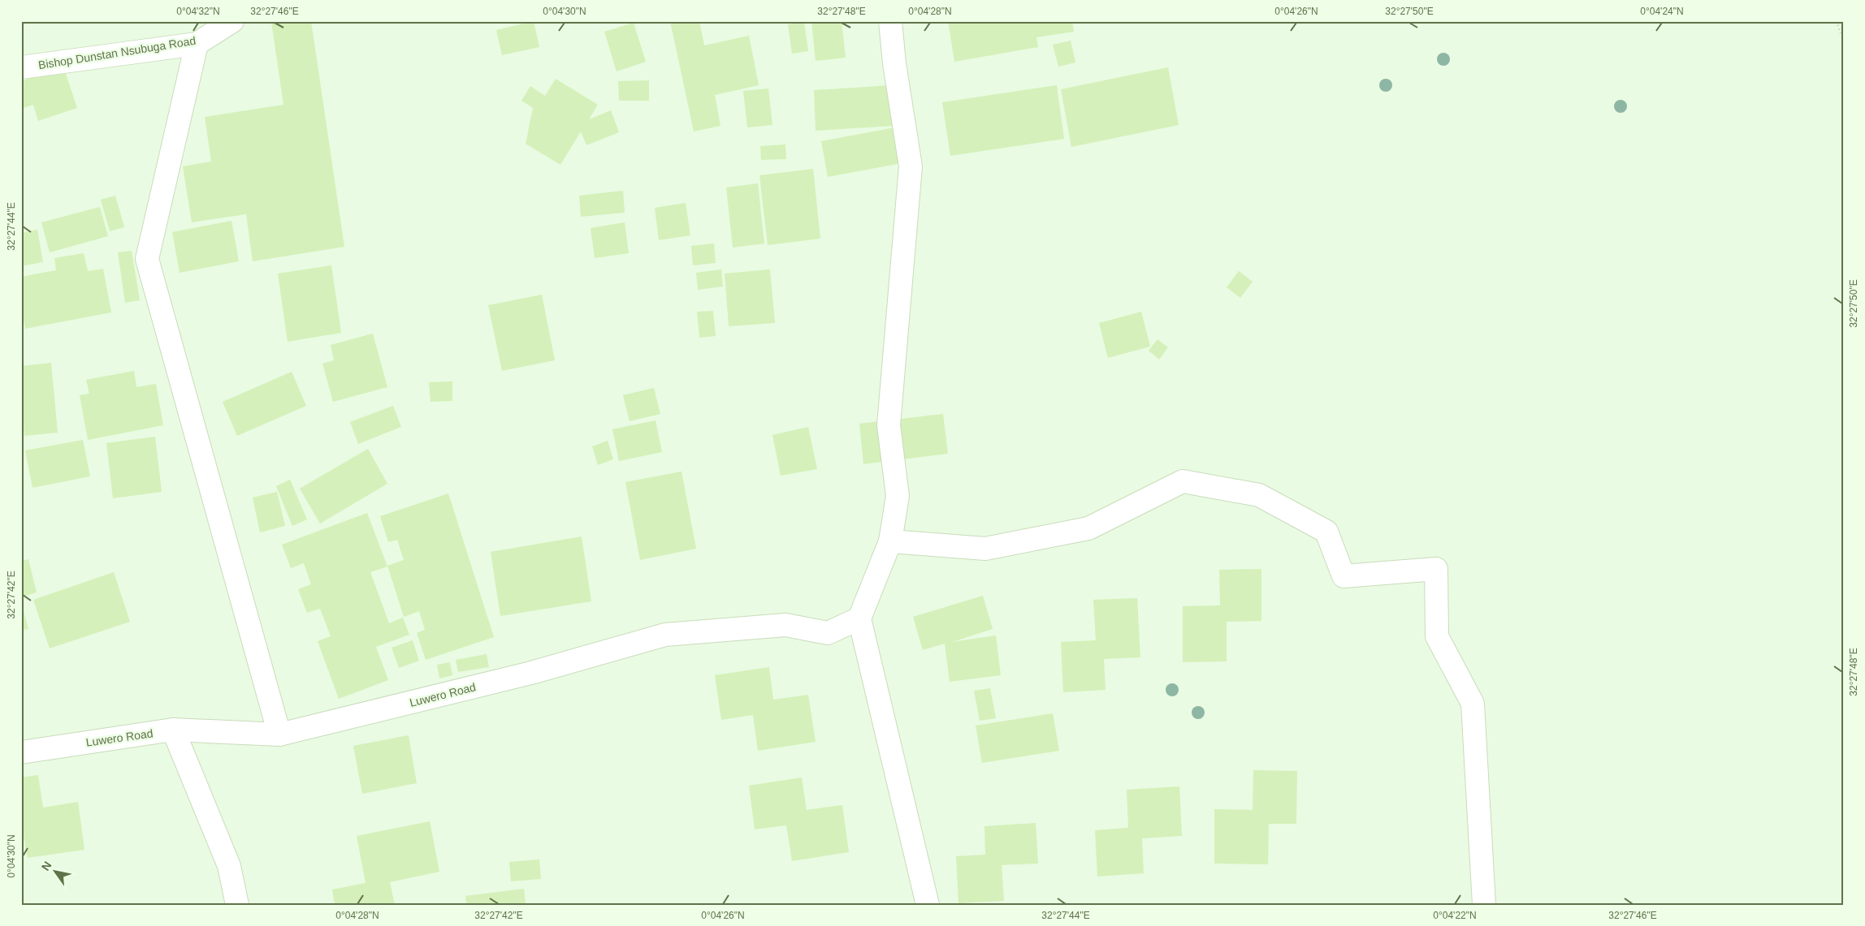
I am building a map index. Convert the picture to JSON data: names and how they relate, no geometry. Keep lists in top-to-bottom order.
{
  "streets": {
    "street": ["Bishop Dunstan Nsubuga Road", "Luwero Road"]
  },
  "north": "top left",
  "coordinates": [
    "0°04'32\"N",
    "32°27'46\"E",
    "0°04'30\"N",
    "32°27'48\"E",
    "0°04'28\"N",
    "0°04'26\"N",
    "32°27'50\"E",
    "0°04'24\"N",
    "32°27'44\"E",
    "32°27'42\"E",
    "0°04'22\"N"
  ]
}
